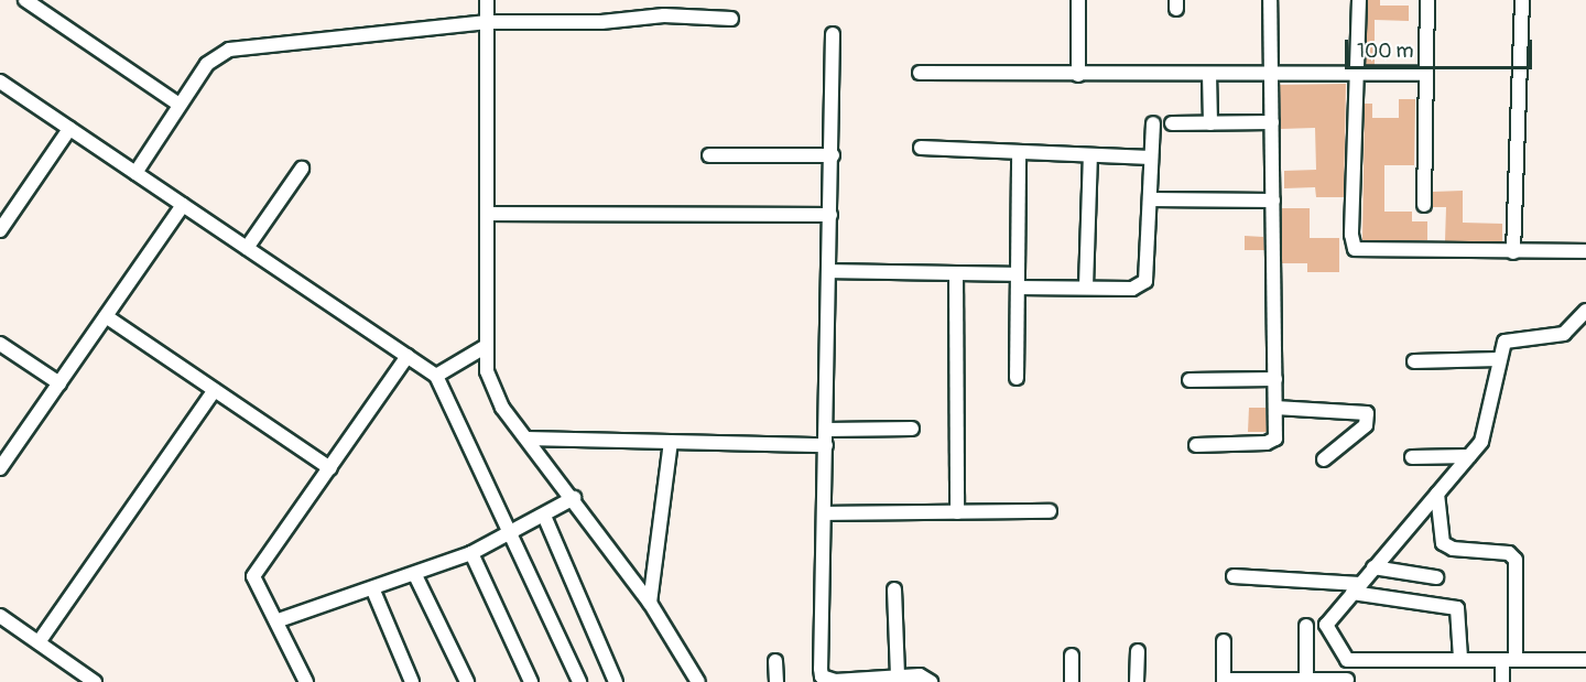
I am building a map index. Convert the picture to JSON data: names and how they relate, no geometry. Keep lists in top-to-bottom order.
{
  "scale_bar": "100 m"
}
